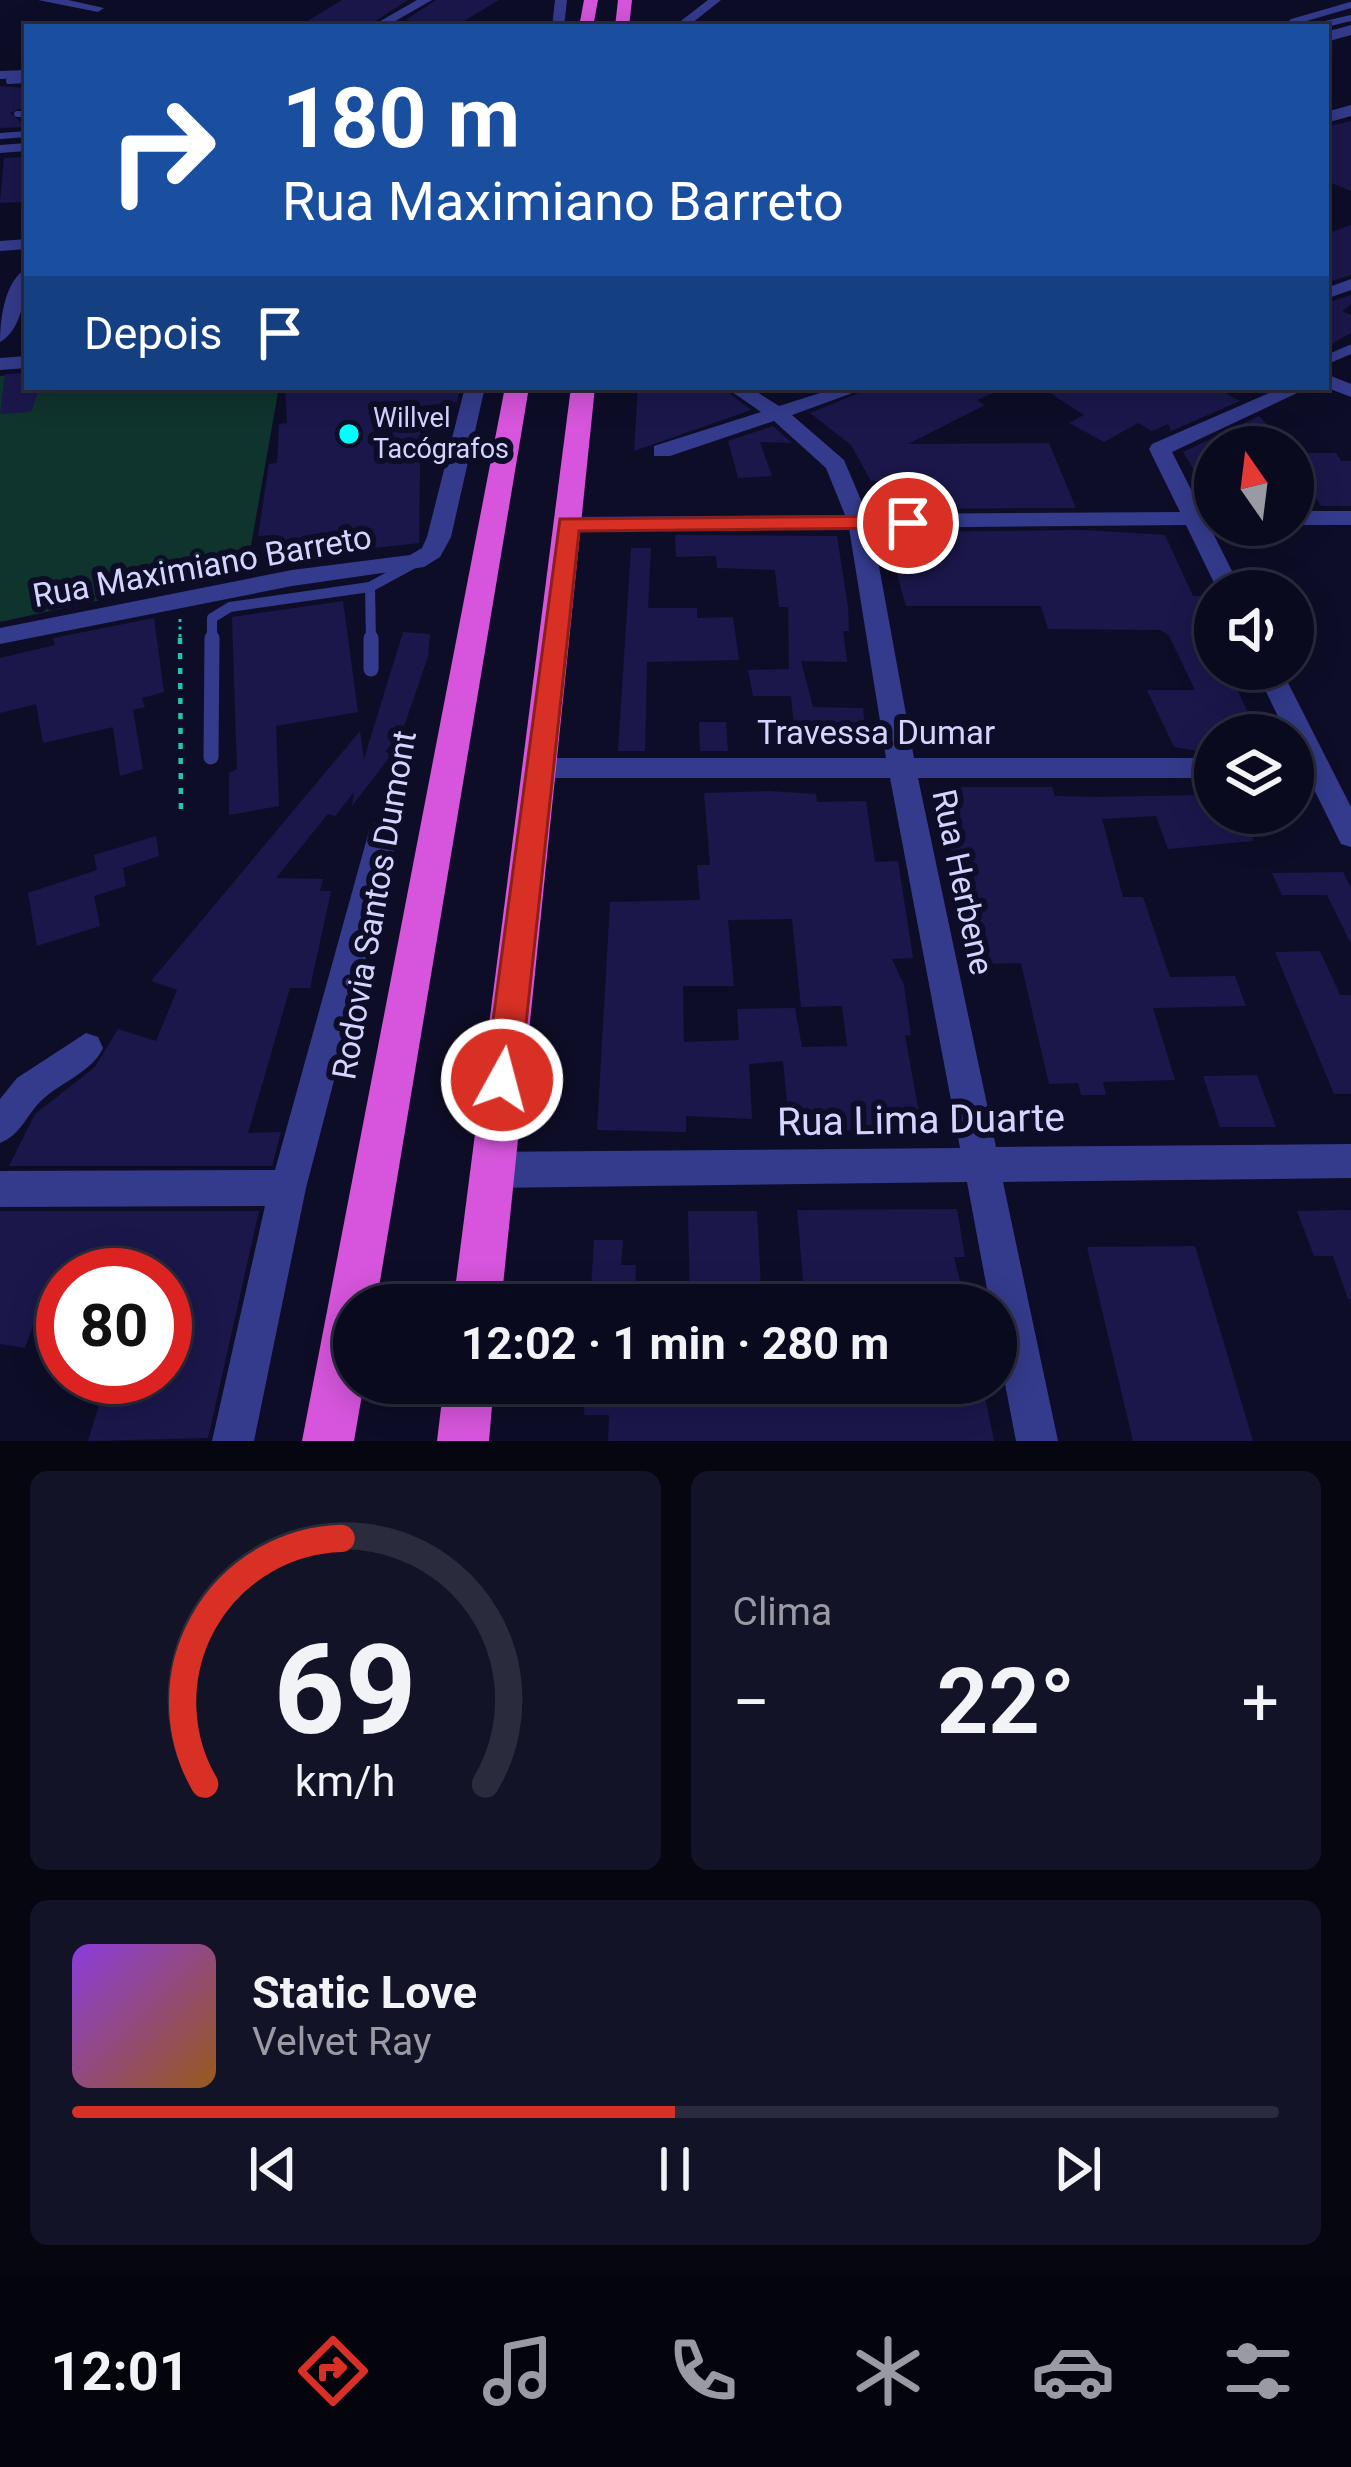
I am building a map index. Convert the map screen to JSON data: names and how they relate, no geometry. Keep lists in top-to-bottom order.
{
  "streets": {
    "highway": ["Rodovia Santos Dumont"],
    "street": [
      "Rua Maximiano Barreto",
      "Travessa Dumar",
      "Rua Herbene",
      "Rua Lima Duarte"
    ]
  },
  "crossings": [
    ["Travessa Dumar", "Rua Herbene"],
    ["Rua Herbene", "Rua Lima Duarte"]
  ],
  "places": ["Willvel Tacógrafos"],
  "north": "top",
  "page": {
    "turn": ["180 m", "Rua Maximiano Barreto"],
    "then": "Depois",
    "limit": "80",
    "trip": "12:02 · 1 min · 280 m",
    "tile": "Clima",
    "heat": ["−", "22°", "+"],
    "song": ["Static Love", "Velvet Ray"],
    "tabs": "12:01",
    "gauge": ["69", "km/h"]
  }
}
